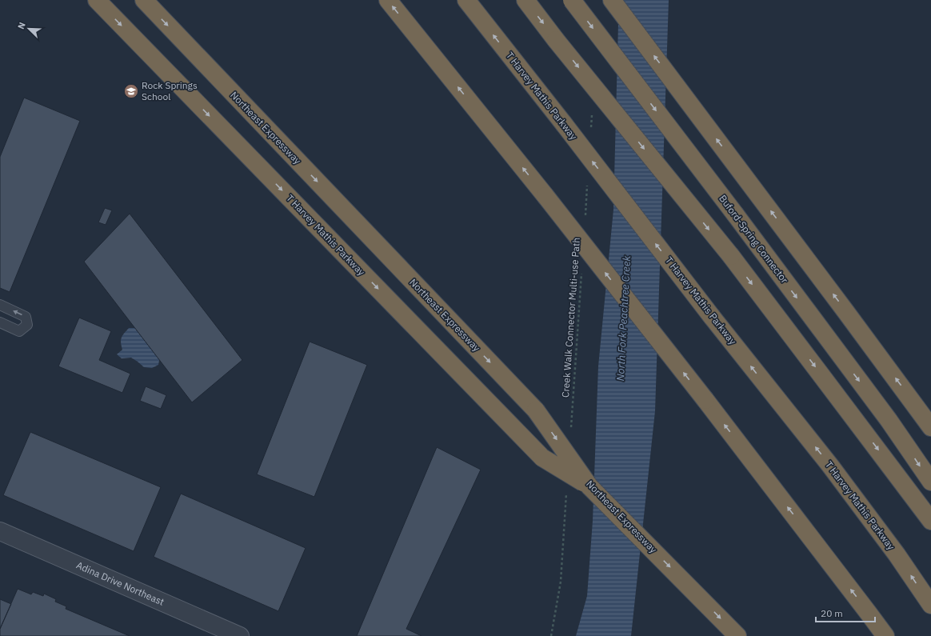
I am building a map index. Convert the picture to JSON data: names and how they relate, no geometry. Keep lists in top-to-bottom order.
{
  "streets": {
    "highway": ["T Harvey Mathis Parkway", "Northeast Expressway", "Buford-Spring Connector"],
    "street": ["Adina Drive Northeast"],
    "path": ["Creek Walk Connector Multi-use Path"]
  },
  "crossings": [
    ["T Harvey Mathis Parkway", "Northeast Expressway"]
  ],
  "water": ["North Fork Peachtree Creek"],
  "places": {
    "school or university": ["Rock Springs School"]
  },
  "scale_bar": "20 m",
  "north": "top left"
}
